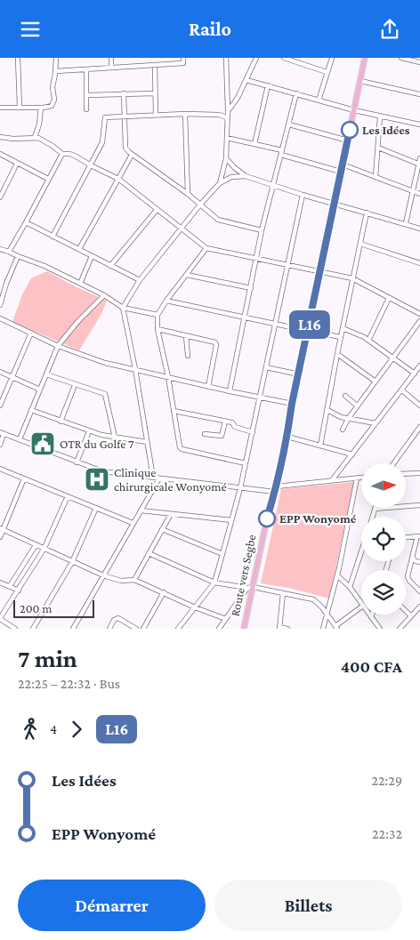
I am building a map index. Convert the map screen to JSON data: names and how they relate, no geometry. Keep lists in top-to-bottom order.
{
  "streets": {
    "main road": ["Route vers Segbe"]
  },
  "places": {
    "other": ["Les Idées", "EPP Wonyomé"],
    "public building": ["OTR du Golfe 7"],
    "hospital": ["Clinique chirurgicale Wonyomé"]
  },
  "lines": ["bus line L16"],
  "scale_bar": "200 m",
  "north": "right",
  "page": {
    "header": "Railo",
    "on_map": "L16",
    "scale": "200 m",
    "heading": ["7 min", "22:25 – 22:32 · Bus", "400 CFA"],
    "legs": ["4", "L16"],
    "list": [
      {
        "name": "Les Idées",
        "value": "22:29"
      },
      {
        "name": "EPP Wonyomé",
        "value": "22:32"
      }
    ],
    "buttons": ["Démarrer", "Billets"]
  }
}
